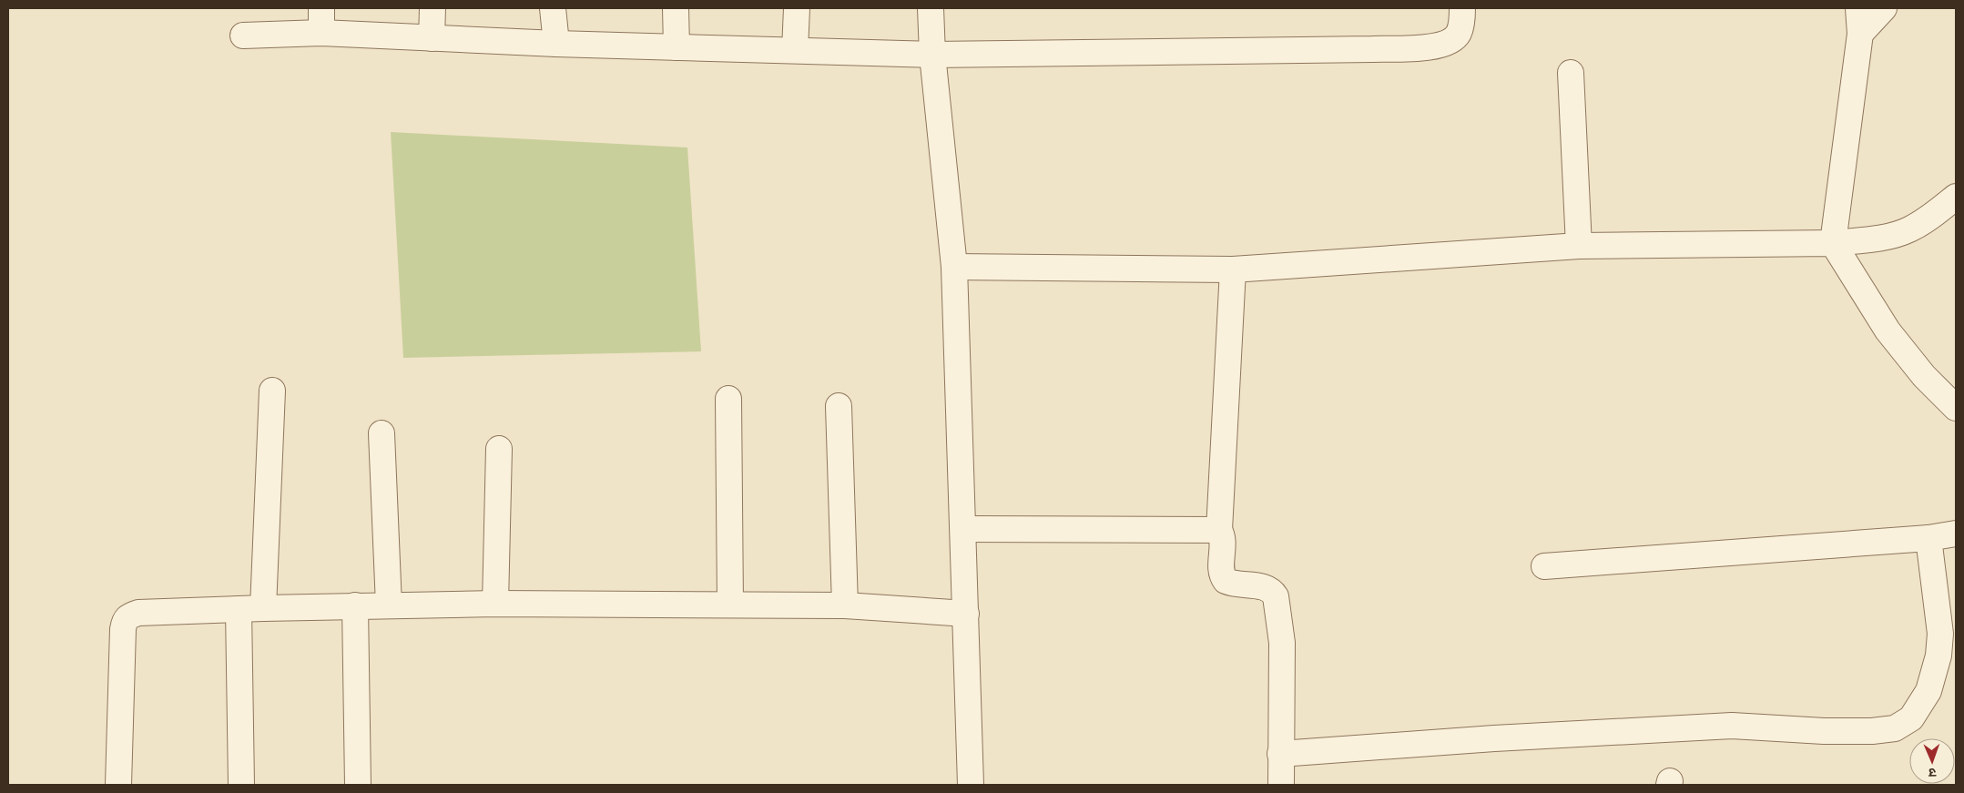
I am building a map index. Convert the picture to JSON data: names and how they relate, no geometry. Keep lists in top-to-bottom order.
{
  "north": "bottom"
}
